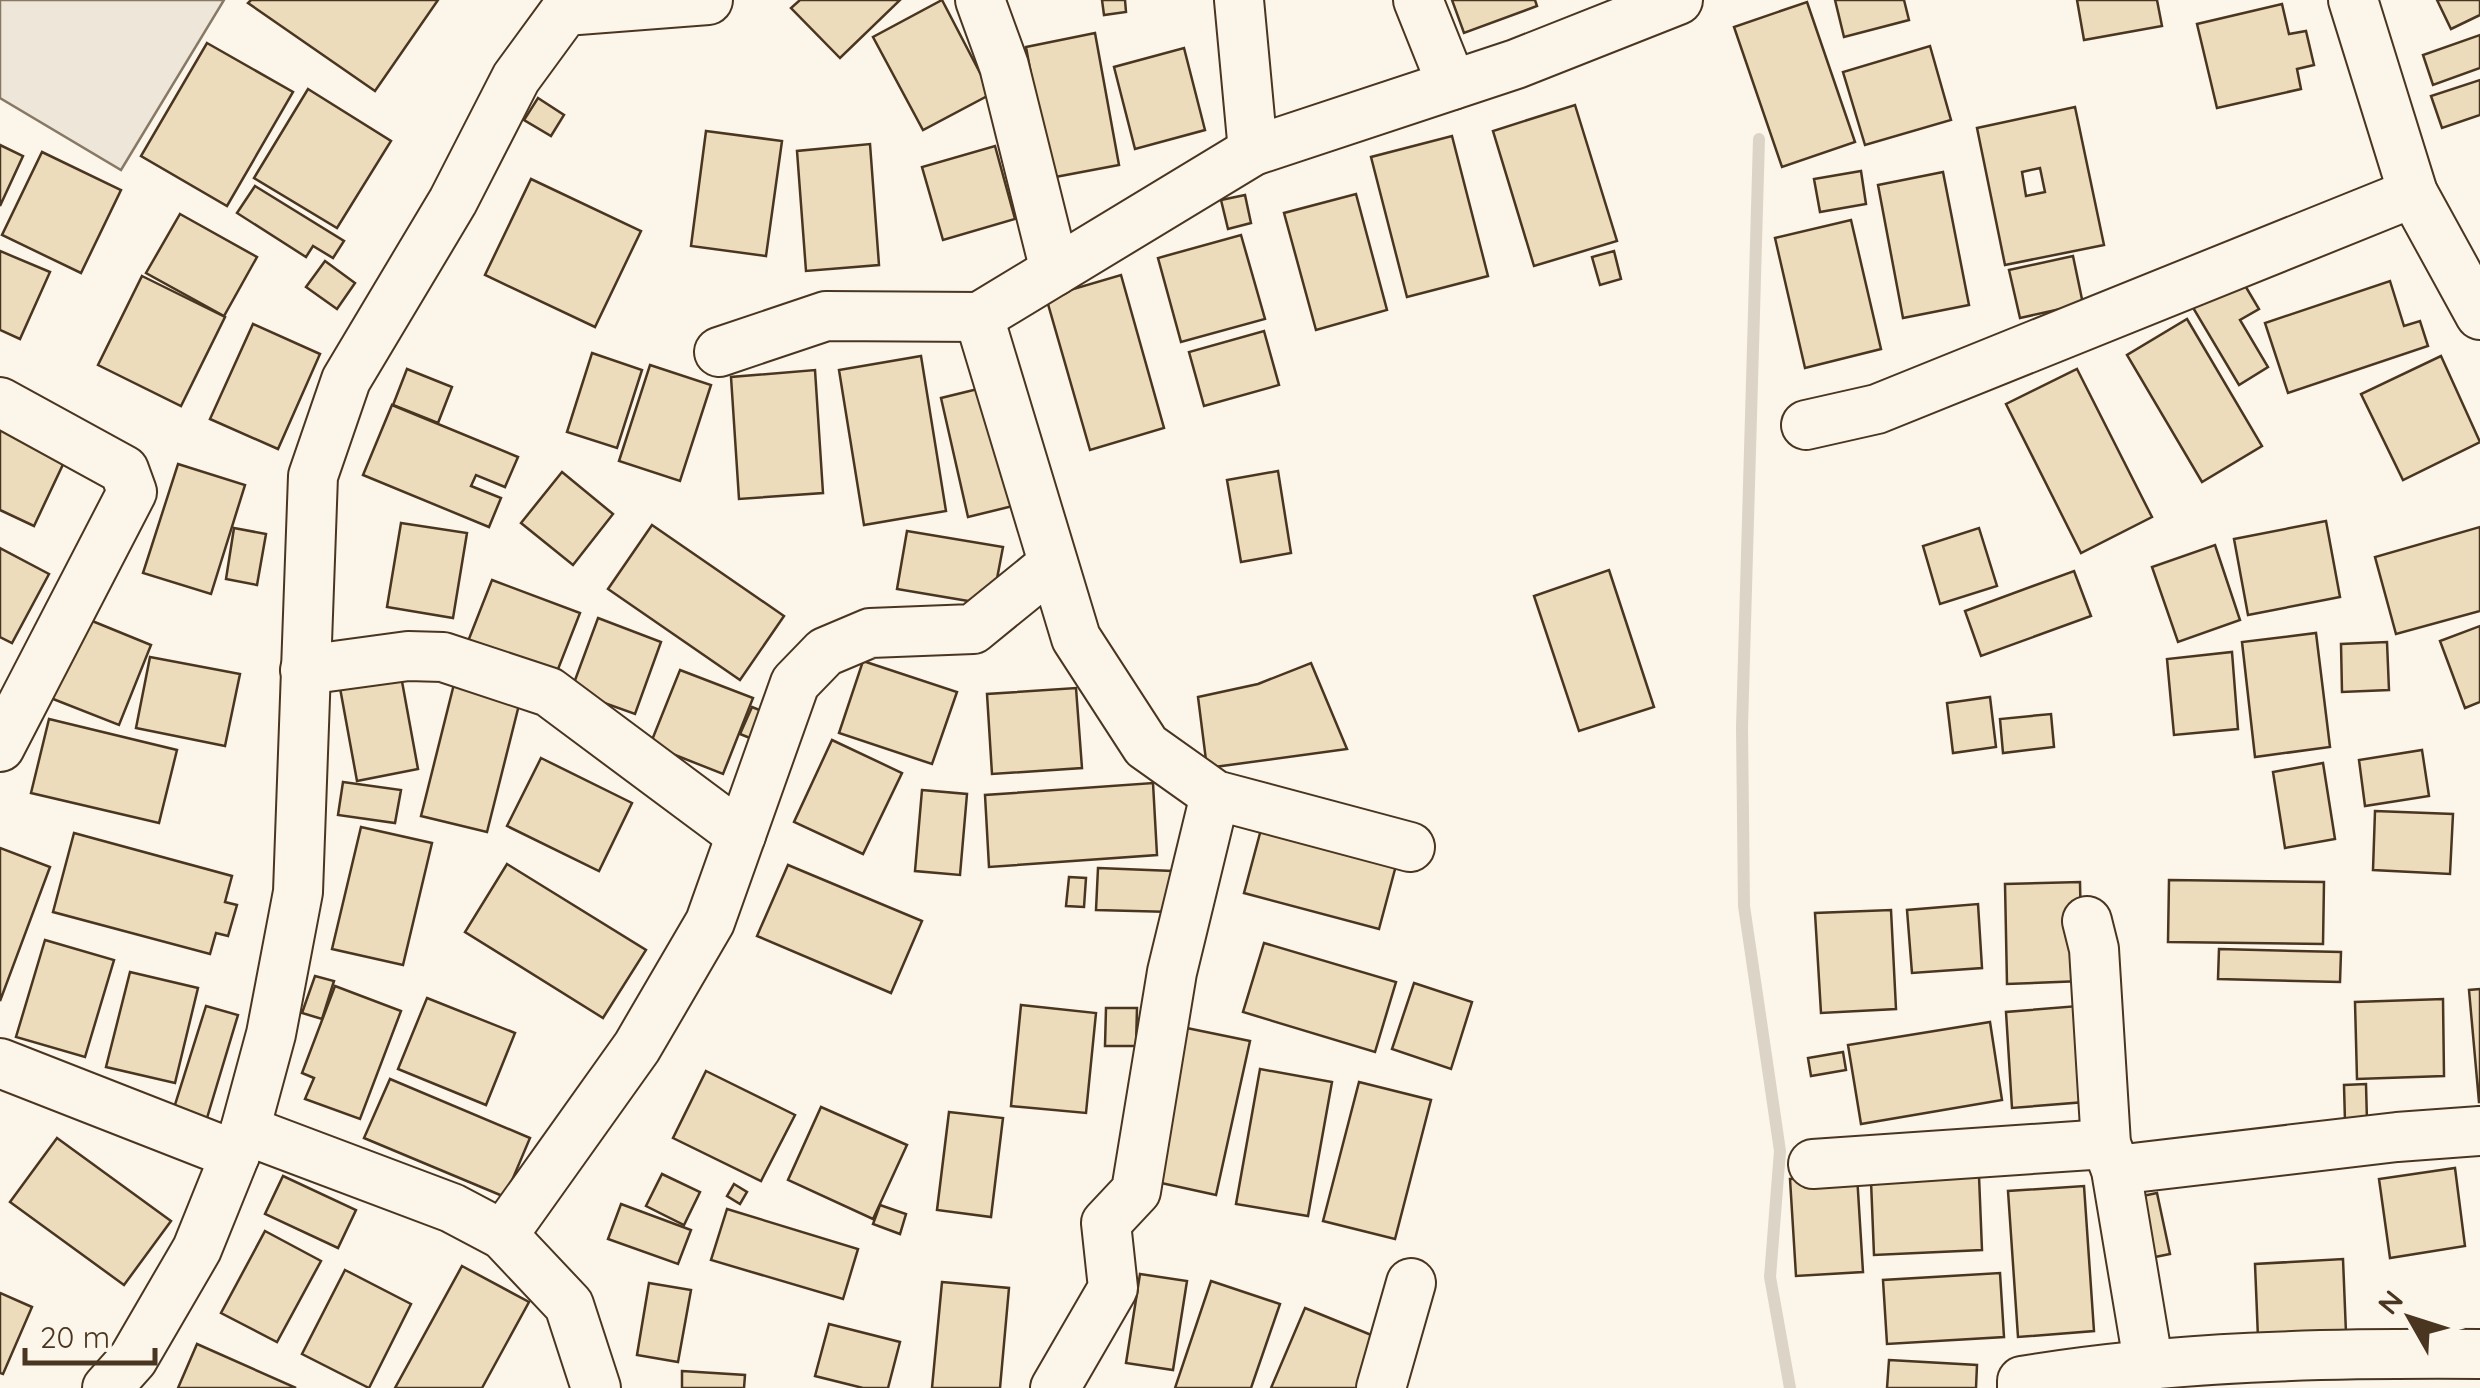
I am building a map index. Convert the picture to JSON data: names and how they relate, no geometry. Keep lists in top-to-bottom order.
{
  "scale_bar": "20 m",
  "north": "top left"
}
